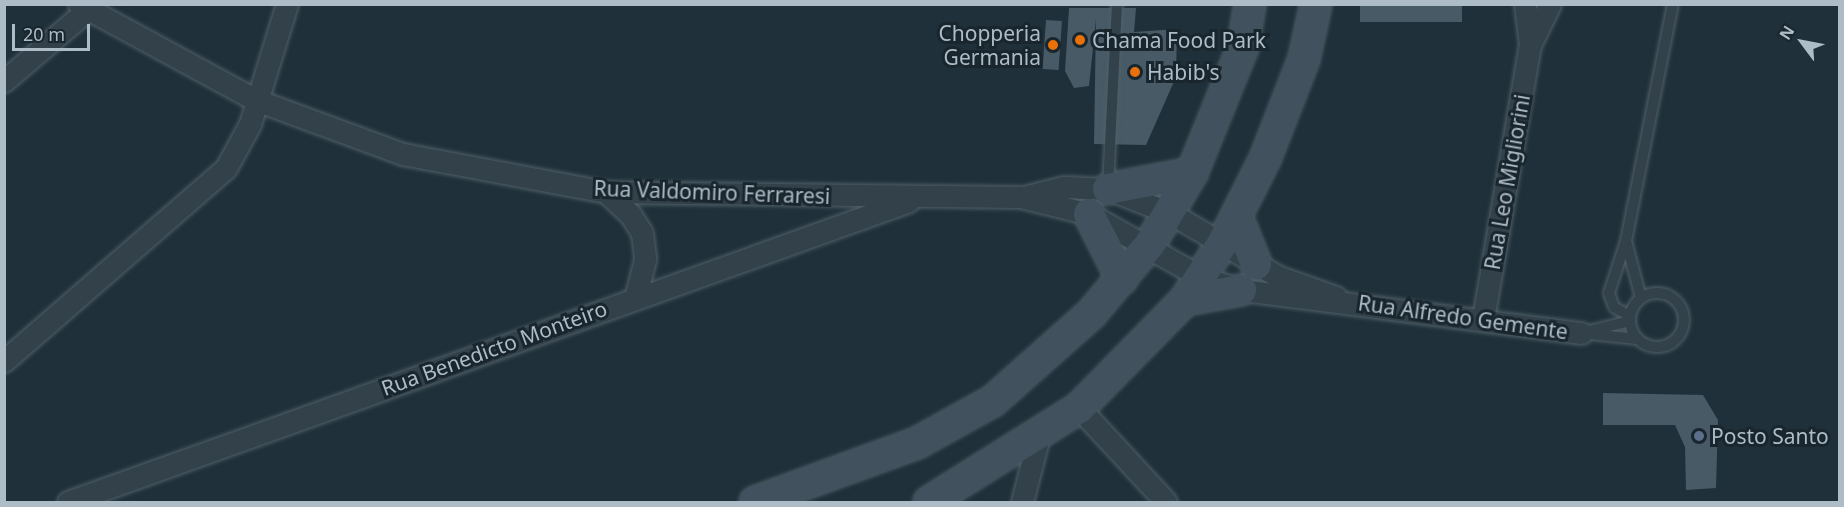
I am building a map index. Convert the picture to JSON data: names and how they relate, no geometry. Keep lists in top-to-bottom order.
{
  "streets": {
    "street": [
      "Rua Leo Migliorini",
      "Rua Valdomiro Ferraresi",
      "Rua Alfredo Gemente",
      "Rua Benedicto Monteiro"
    ]
  },
  "crossings": [
    ["Rua Leo Migliorini", "Rua Alfredo Gemente"],
    ["Rua Valdomiro Ferraresi", "Rua Alfredo Gemente"],
    ["Rua Valdomiro Ferraresi", "Rua Benedicto Monteiro"]
  ],
  "places": [
    "Chama Food Park",
    "Chopperia Germania",
    "Habib's",
    "Posto Santo"
  ],
  "scale_bar": "20 m",
  "north": "top left"
}
